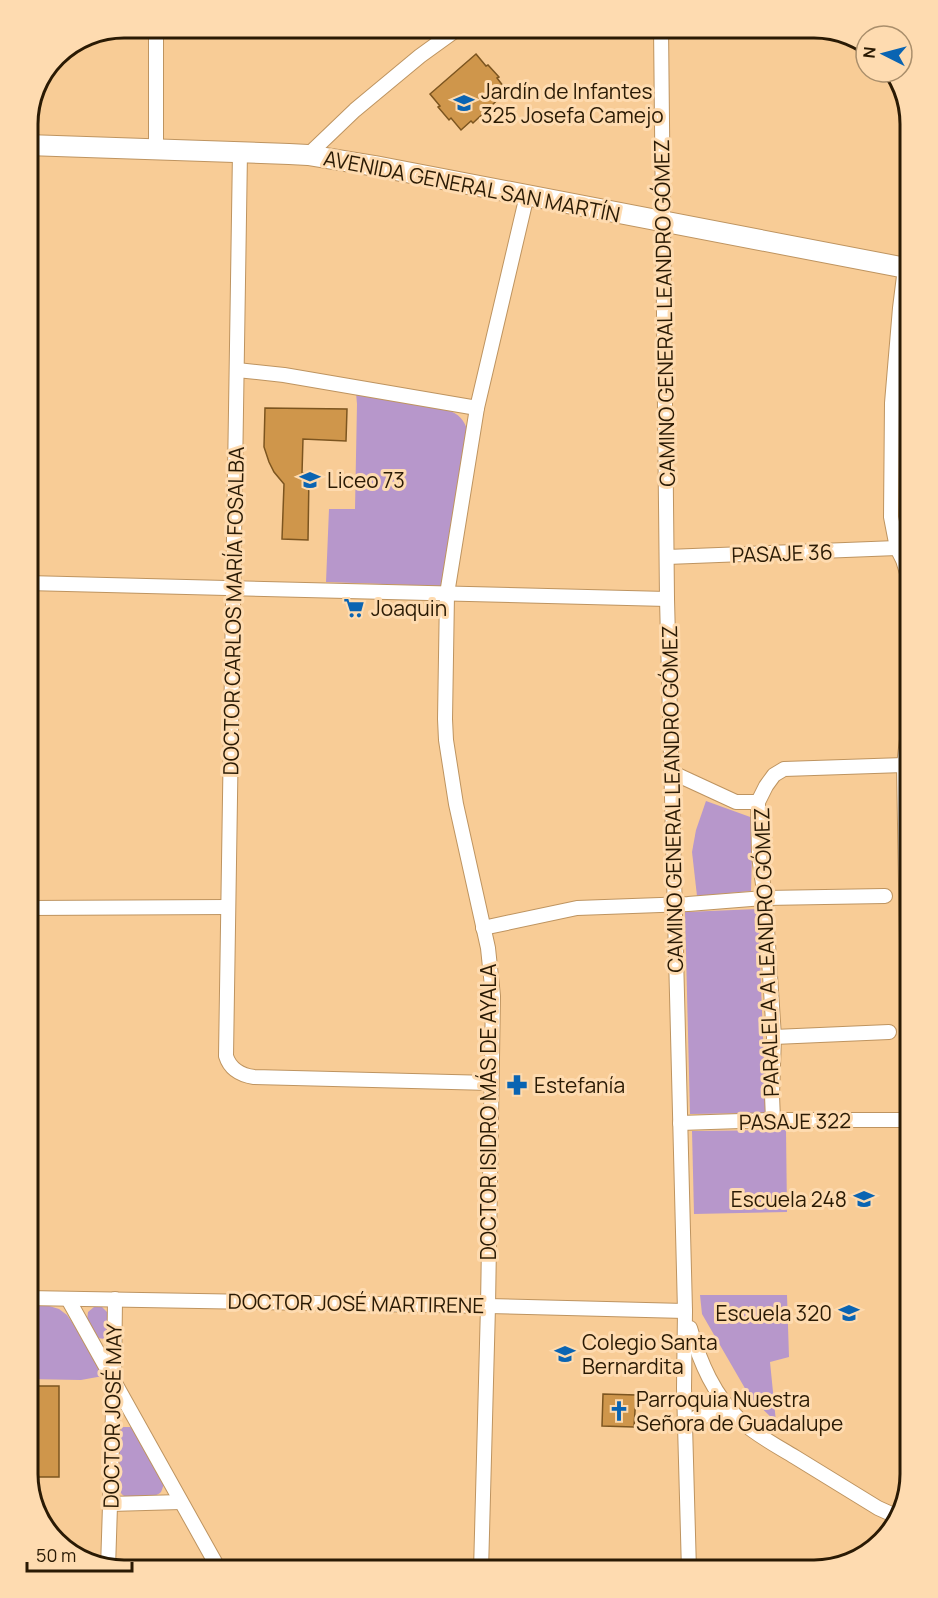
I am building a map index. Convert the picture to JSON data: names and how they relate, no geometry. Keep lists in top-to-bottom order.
{
  "streets": {
    "main road": ["AVENIDA GENERAL SAN MARTÍN"],
    "street": [
      "CAMINO GENERAL LEANDRO GÓMEZ",
      "PASAJE 36",
      "DOCTOR CARLOS MARÍA FOSALBA",
      "PARALELA A LEANDRO GÓMEZ",
      "DOCTOR ISIDRO MÁS DE AYALA",
      "PASAJE 322",
      "DOCTOR JOSÉ MARTIRENE",
      "DOCTOR JOSÉ MAY"
    ]
  },
  "crossings": [
    ["AVENIDA GENERAL SAN MARTÍN", "CAMINO GENERAL LEANDRO GÓMEZ"],
    ["AVENIDA GENERAL SAN MARTÍN", "DOCTOR CARLOS MARÍA FOSALBA"],
    ["AVENIDA GENERAL SAN MARTÍN", "DOCTOR ISIDRO MÁS DE AYALA"],
    ["CAMINO GENERAL LEANDRO GÓMEZ", "PASAJE 36"],
    ["CAMINO GENERAL LEANDRO GÓMEZ", "PASAJE 322"],
    ["CAMINO GENERAL LEANDRO GÓMEZ", "DOCTOR JOSÉ MARTIRENE"],
    ["DOCTOR CARLOS MARÍA FOSALBA", "DOCTOR ISIDRO MÁS DE AYALA"],
    ["PARALELA A LEANDRO GÓMEZ", "PASAJE 322"],
    ["DOCTOR ISIDRO MÁS DE AYALA", "DOCTOR JOSÉ MARTIRENE"],
    ["DOCTOR JOSÉ MARTIRENE", "DOCTOR JOSÉ MAY"]
  ],
  "places": {
    "school or university": [
      "Jardín de Infantes 325 Josefa Camejo",
      "Liceo 73",
      "Escuela 248",
      "Escuela 320",
      "Colegio Santa Bernardita"
    ],
    "supermarket": ["Joaquin"],
    "pharmacy": ["Estefanía"],
    "church": ["Parroquia Nuestra Señora de Guadalupe"]
  },
  "scale_bar": "50 m",
  "north": "left"
}
